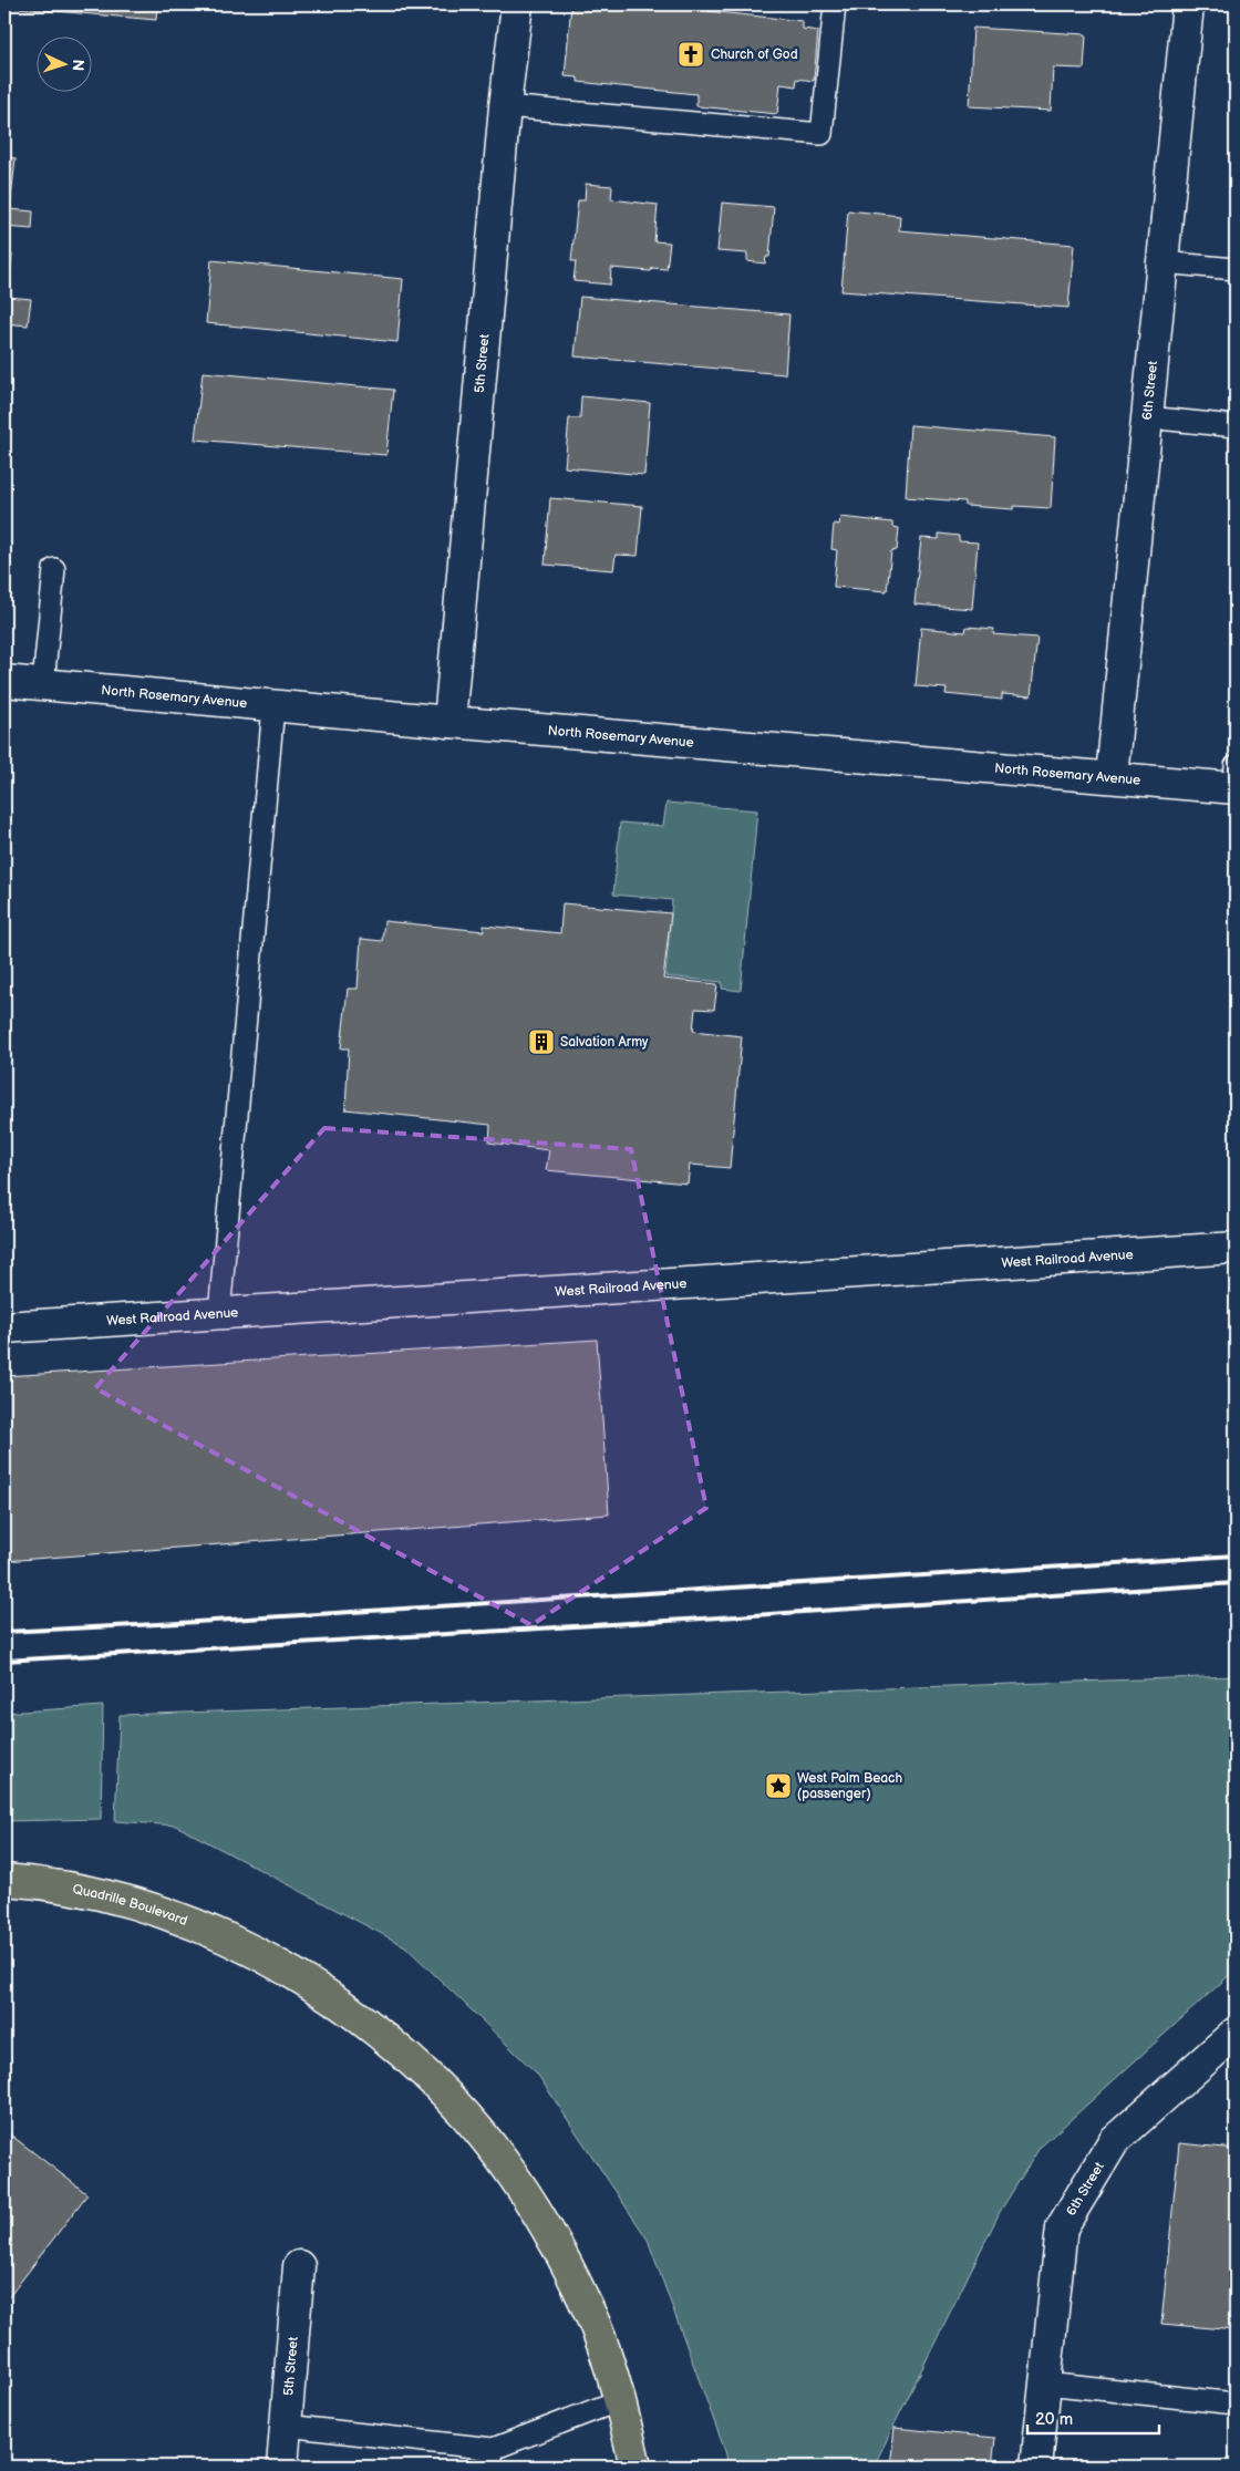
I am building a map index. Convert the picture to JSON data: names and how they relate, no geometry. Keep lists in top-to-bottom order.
{
  "streets": {
    "main road": ["Quadrille Boulevard"],
    "street": [
      "5th Street",
      "6th Street",
      "North Rosemary Avenue",
      "West Railroad Avenue"
    ]
  },
  "crossings": [
    ["5th Street", "North Rosemary Avenue"],
    ["6th Street", "North Rosemary Avenue"]
  ],
  "places": {
    "church": ["Church of God"],
    "building": ["Salvation Army"],
    "place": ["West Palm Beach (passenger)"]
  },
  "scale_bar": "20 m",
  "north": "right"
}
